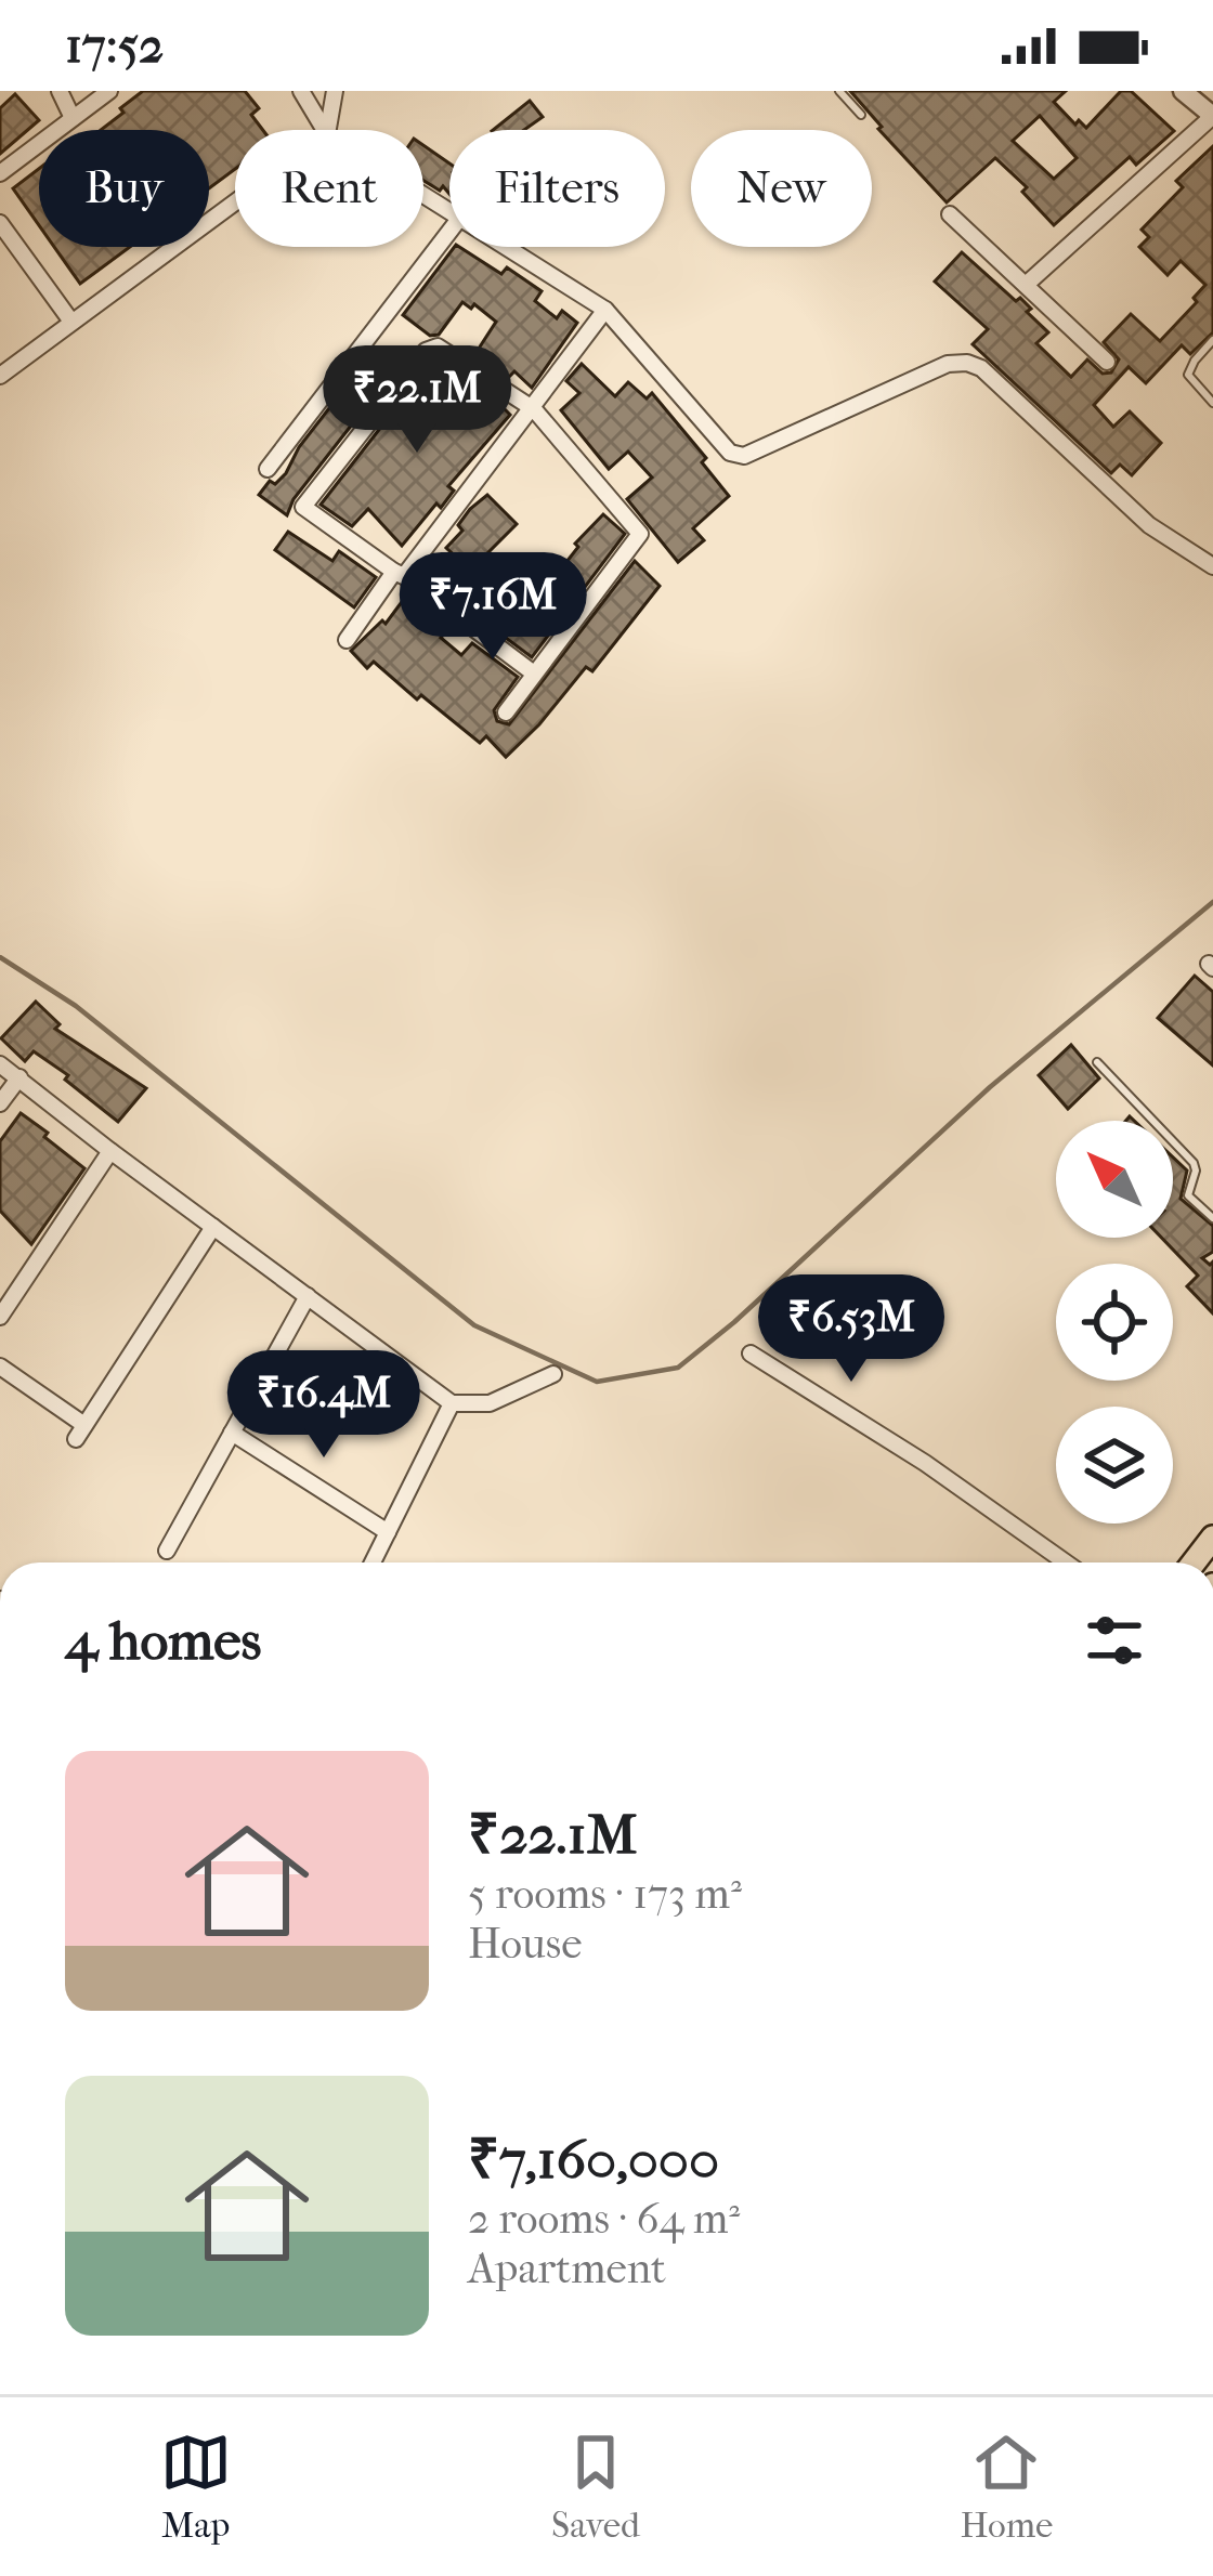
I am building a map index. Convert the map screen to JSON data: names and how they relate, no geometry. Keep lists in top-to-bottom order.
{
  "north": "top left",
  "page": {
    "status": "17:52",
    "chip": [
      "Buy",
      "Rent",
      "Filters",
      "New"
    ],
    "price": [
      "₹22.1M",
      "₹7.16M",
      "₹6.53M",
      "₹16.4M"
    ],
    "heading": "4 homes",
    "list": [
      {
        "name": "₹22.1M",
        "note": "5 rooms · 173 m² · House"
      },
      {
        "name": "₹7,160,000",
        "note": "2 rooms · 64 m² · Apartment"
      }
    ],
    "tabs": ["Map", "Saved", "Home"]
  }
}
